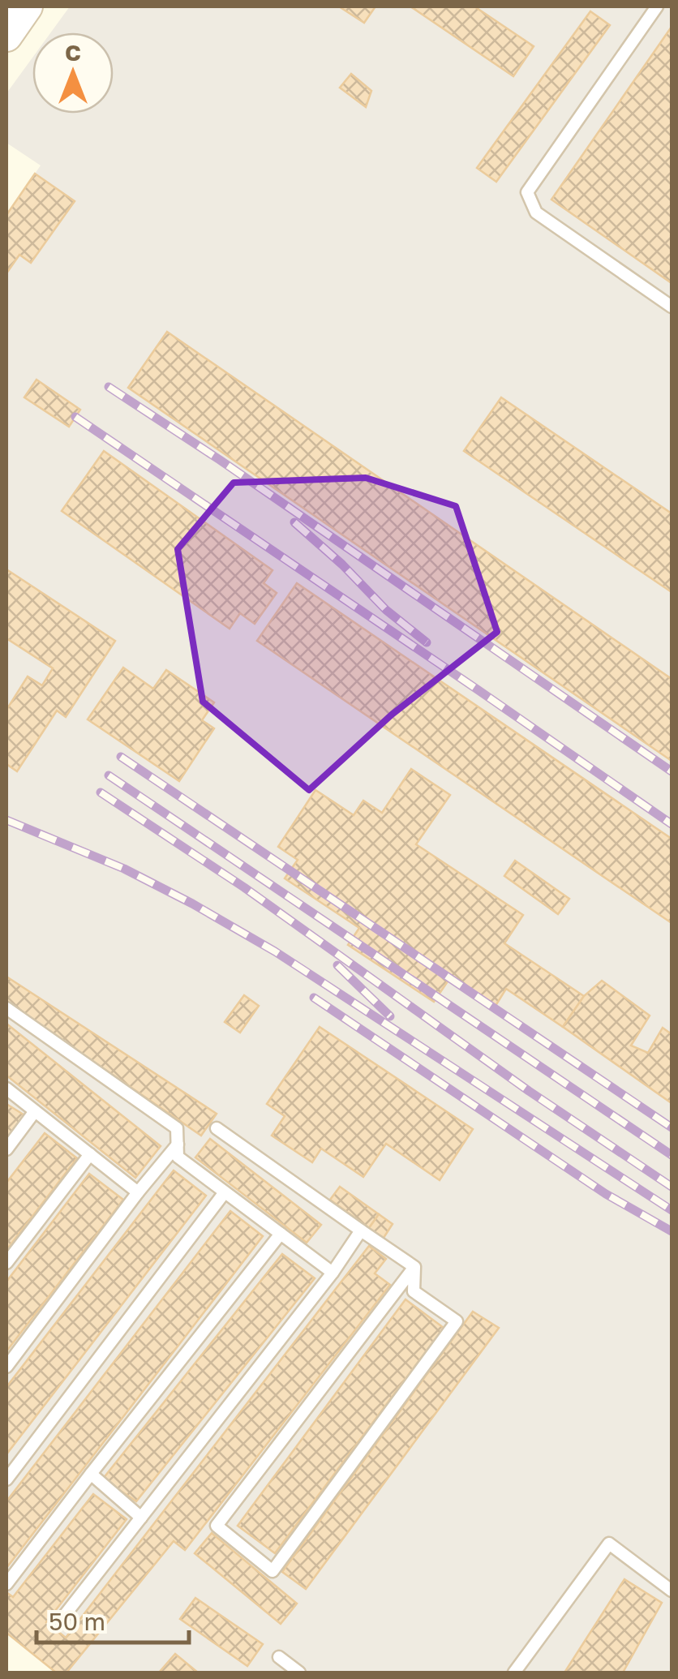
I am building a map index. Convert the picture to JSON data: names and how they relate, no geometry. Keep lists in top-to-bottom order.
{
  "scale_bar": "50 m",
  "north": "top"
}
